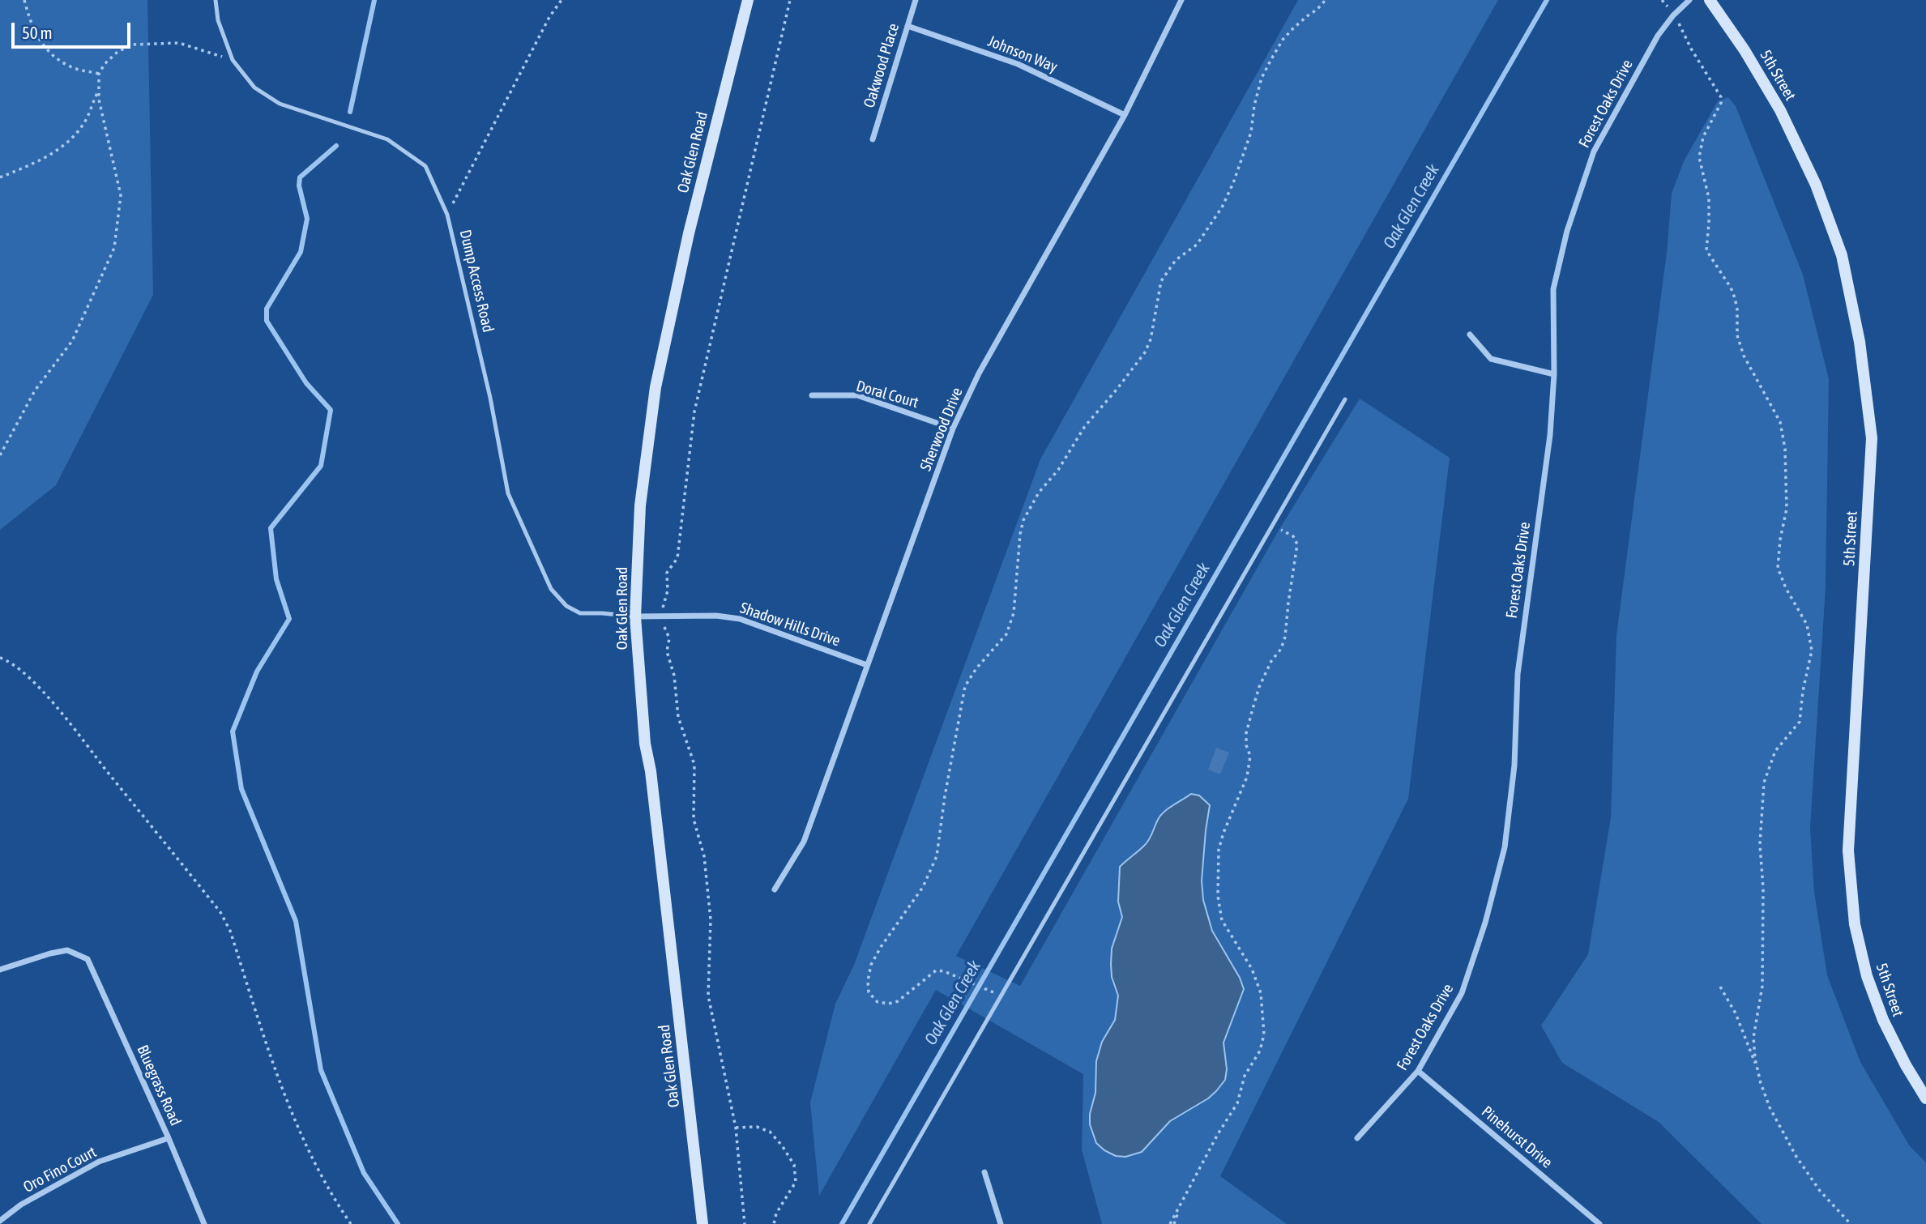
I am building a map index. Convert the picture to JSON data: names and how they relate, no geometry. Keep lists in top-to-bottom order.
{
  "streets": {
    "main road": ["5th Street", "Oak Glen Road"],
    "street": [
      "Johnson Way",
      "Oakwood Place",
      "Forest Oaks Drive",
      "Doral Court",
      "Sherwood Drive",
      "Shadow Hills Drive",
      "Bluegrass Road",
      "Pinehurst Drive",
      "Oro Fino Court"
    ],
    "lane": ["Dump Access Road"]
  },
  "crossings": [
    ["Johnson Way", "Oakwood Place"],
    ["Johnson Way", "Sherwood Drive"],
    ["Forest Oaks Drive", "Pinehurst Drive"],
    ["Oak Glen Road", "Dump Access Road"],
    ["Oak Glen Road", "Shadow Hills Drive"],
    ["Dump Access Road", "Shadow Hills Drive"],
    ["Doral Court", "Sherwood Drive"],
    ["Sherwood Drive", "Shadow Hills Drive"],
    ["Bluegrass Road", "Oro Fino Court"]
  ],
  "water": ["Oak Glen Creek"],
  "scale_bar": "50 m"
}
